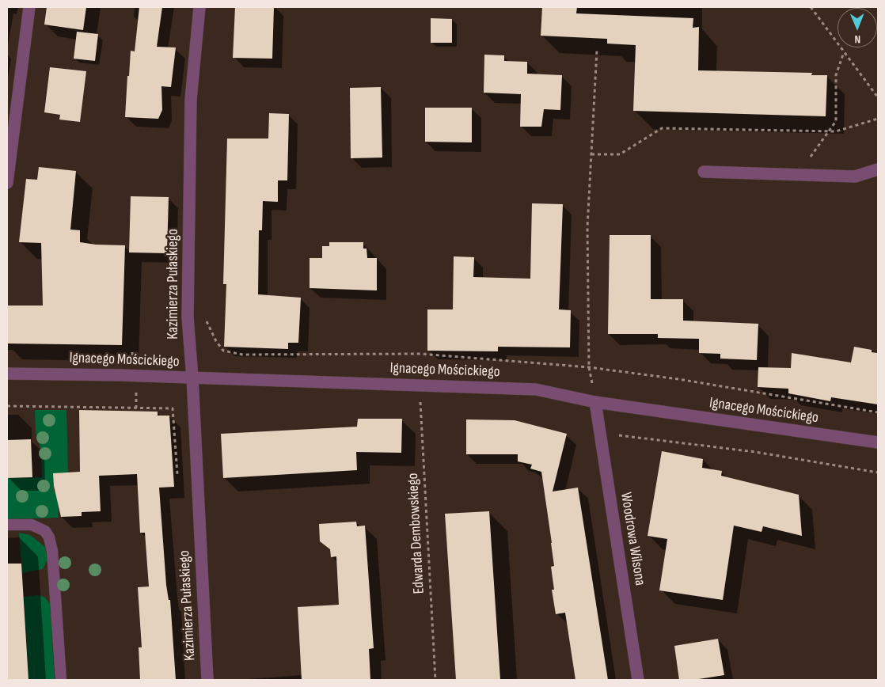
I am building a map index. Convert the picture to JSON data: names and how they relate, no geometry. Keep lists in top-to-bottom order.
{
  "streets": {
    "street": ["Kazimierza Pułaskiego", "Ignacego Mościckiego", "Woodrowa Wilsona"],
    "path": ["Edwarda Dembowskiego"]
  },
  "crossings": [
    ["Kazimierza Pułaskiego", "Ignacego Mościckiego"],
    ["Ignacego Mościckiego", "Edwarda Dembowskiego"],
    ["Ignacego Mościckiego", "Woodrowa Wilsona"]
  ],
  "north": "bottom"
}
